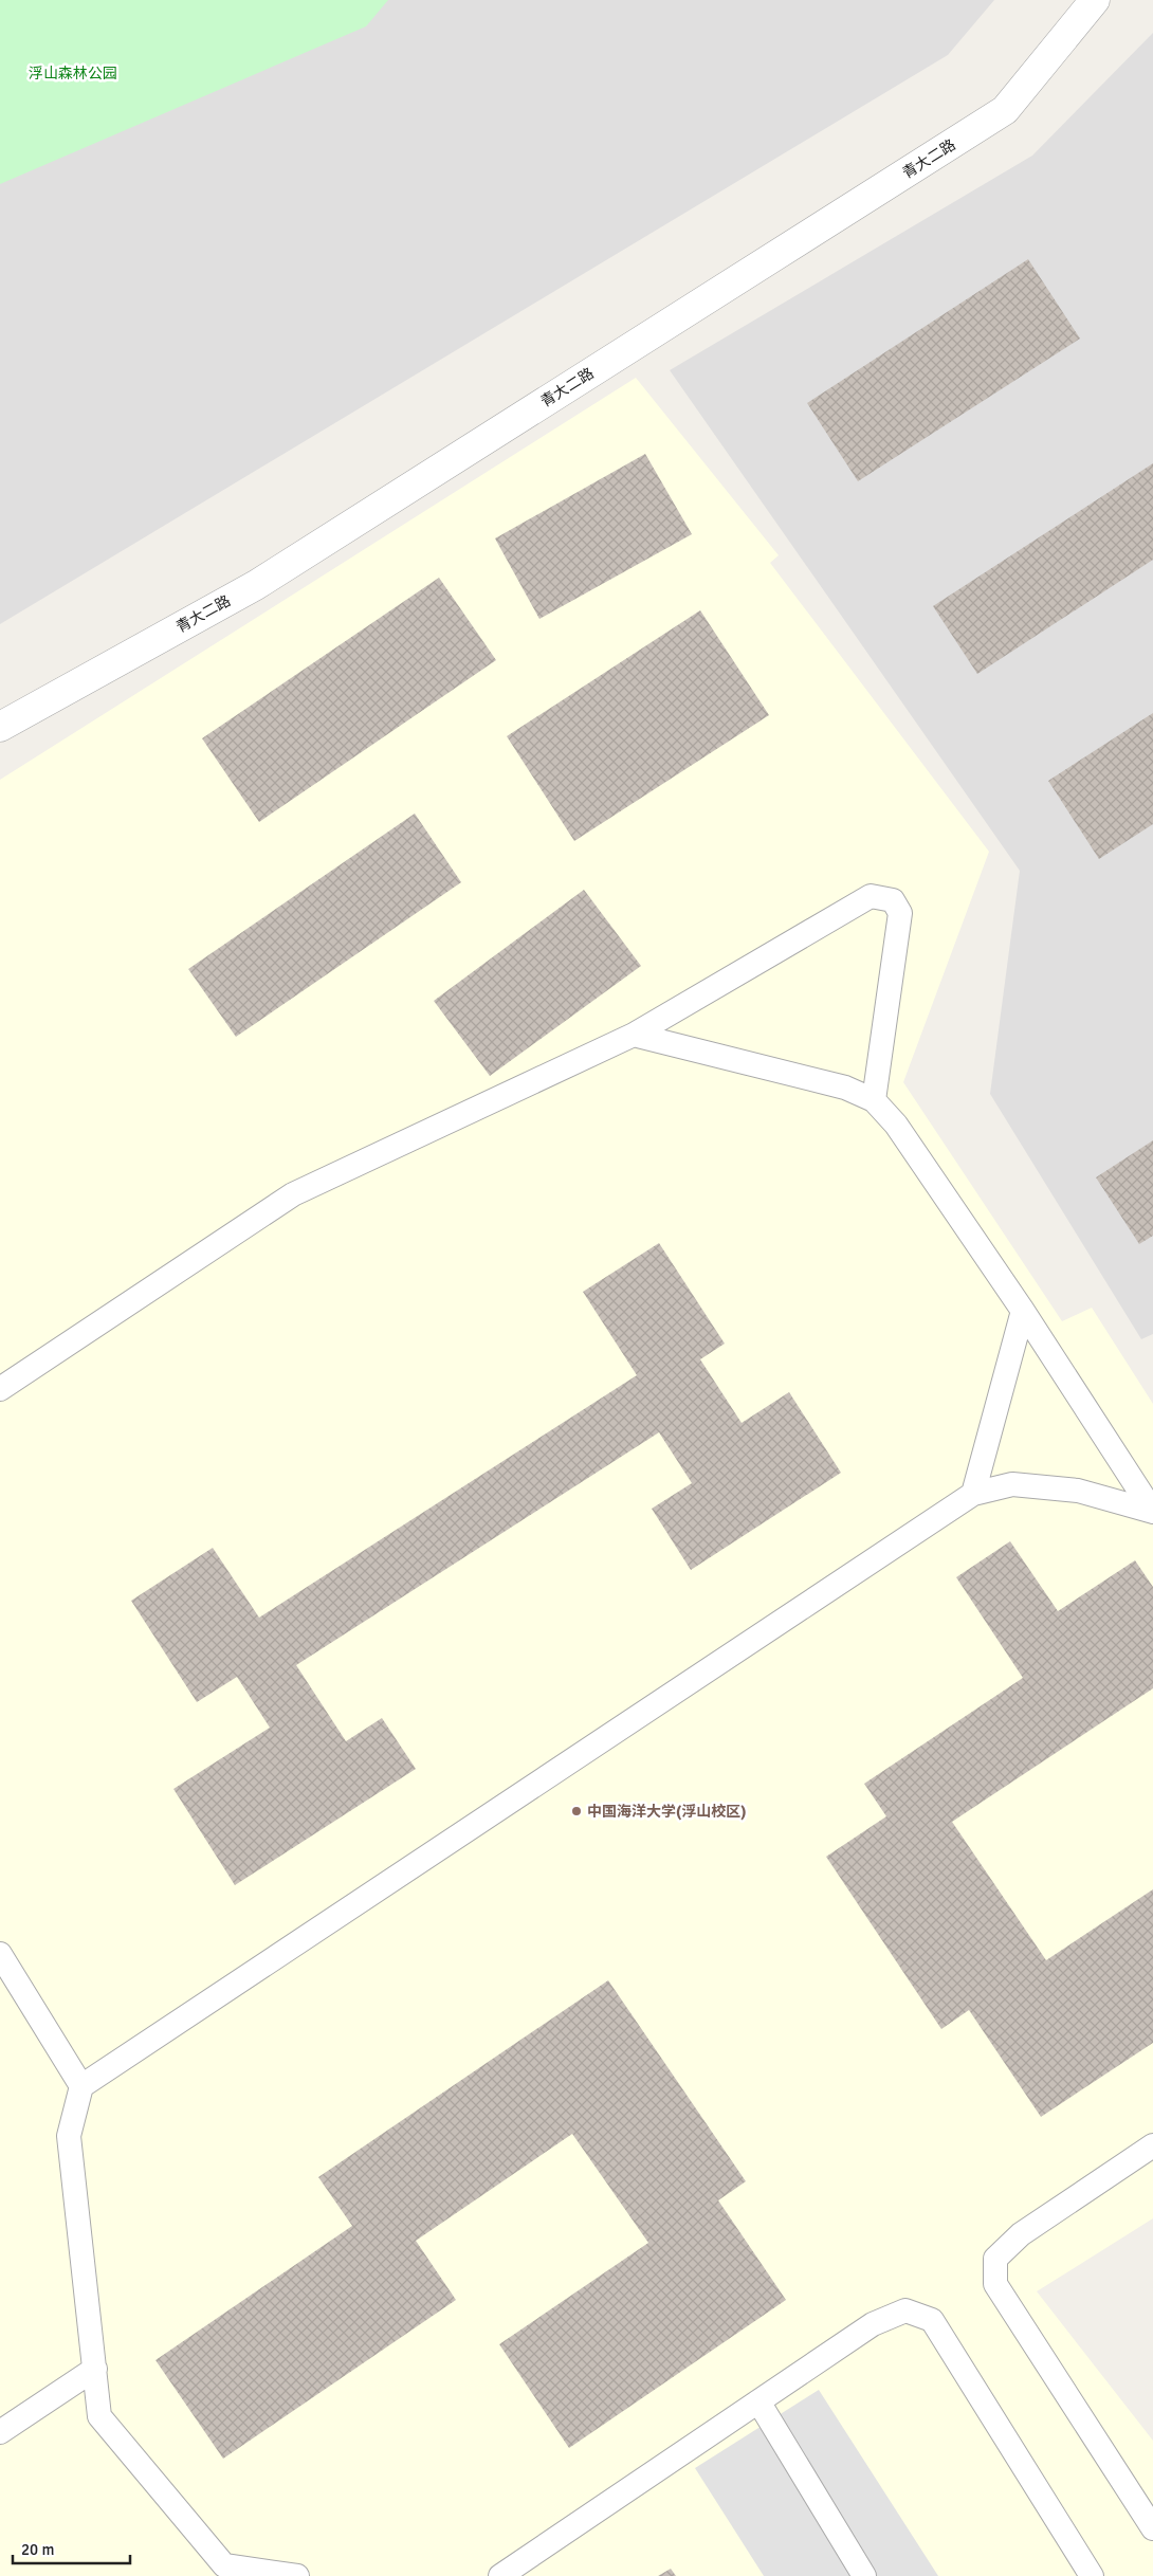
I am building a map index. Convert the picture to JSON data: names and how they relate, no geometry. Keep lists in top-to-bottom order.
{
  "streets": {
    "street": ["青大二路"]
  },
  "parks": ["浮山森林公园"],
  "places": ["中国海洋大学(浮山校区)"],
  "scale_bar": "20 m"
}
